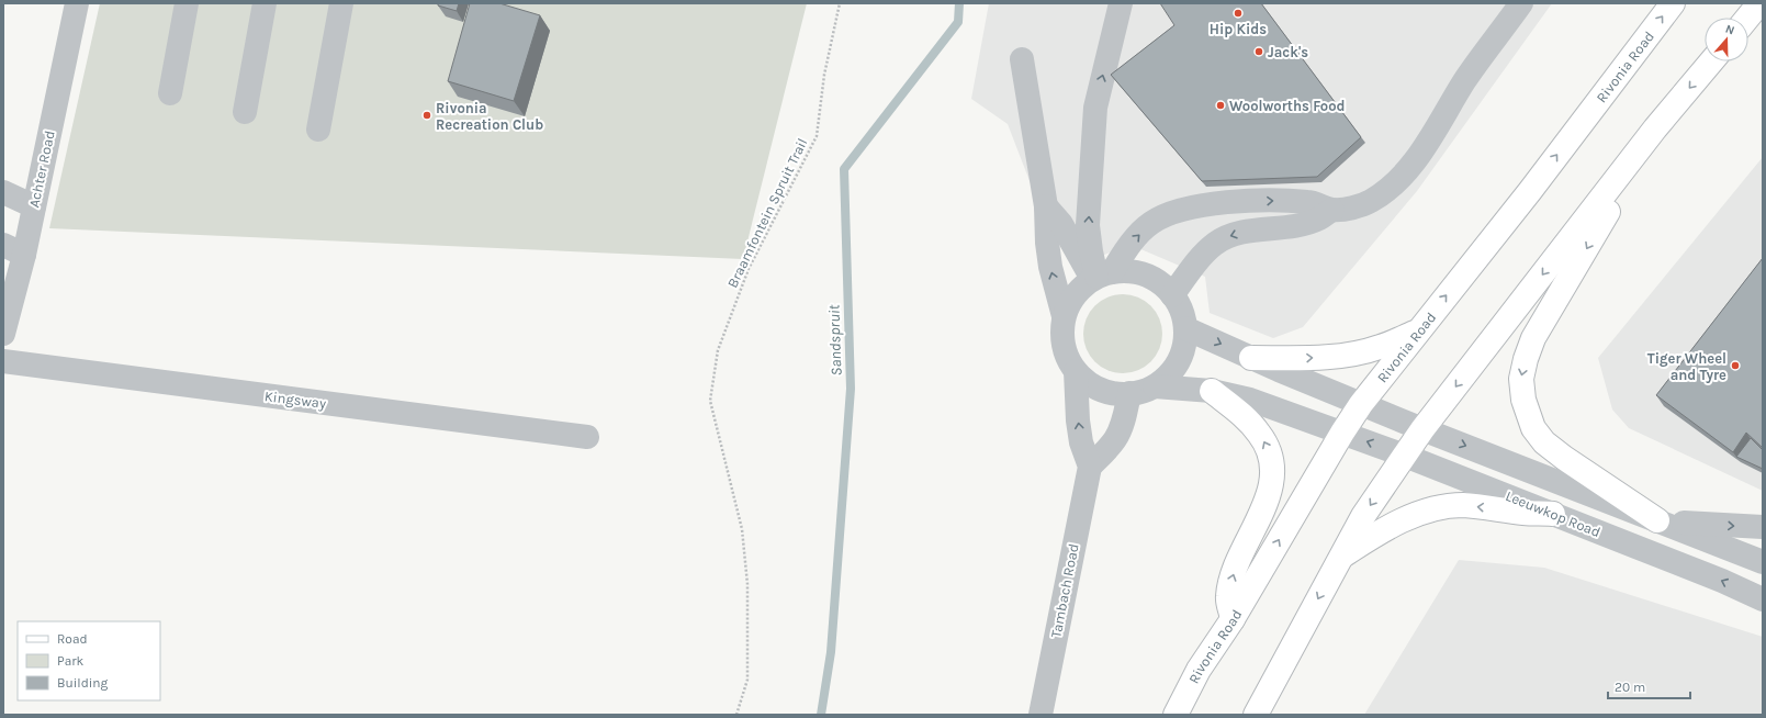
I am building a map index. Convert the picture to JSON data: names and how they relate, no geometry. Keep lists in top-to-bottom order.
{
  "streets": {
    "main road": ["Rivonia Road"],
    "street": [
      "Achter Road",
      "Kingsway",
      "Leeuwkop Road",
      "Tambach Road"
    ],
    "path": ["Braamfontein Spruit Trail"]
  },
  "crossings": [
    ["Rivonia Road", "Leeuwkop Road"]
  ],
  "water": ["Sandspruit"],
  "places": [
    "Hip Kids",
    "Jack's",
    "Woolworths Food",
    "Rivonia Recreation Club",
    "Tiger Wheel and Tyre"
  ],
  "legend": ["Road", "Park", "Building"],
  "scale_bar": "20 m",
  "north": "top"
}
